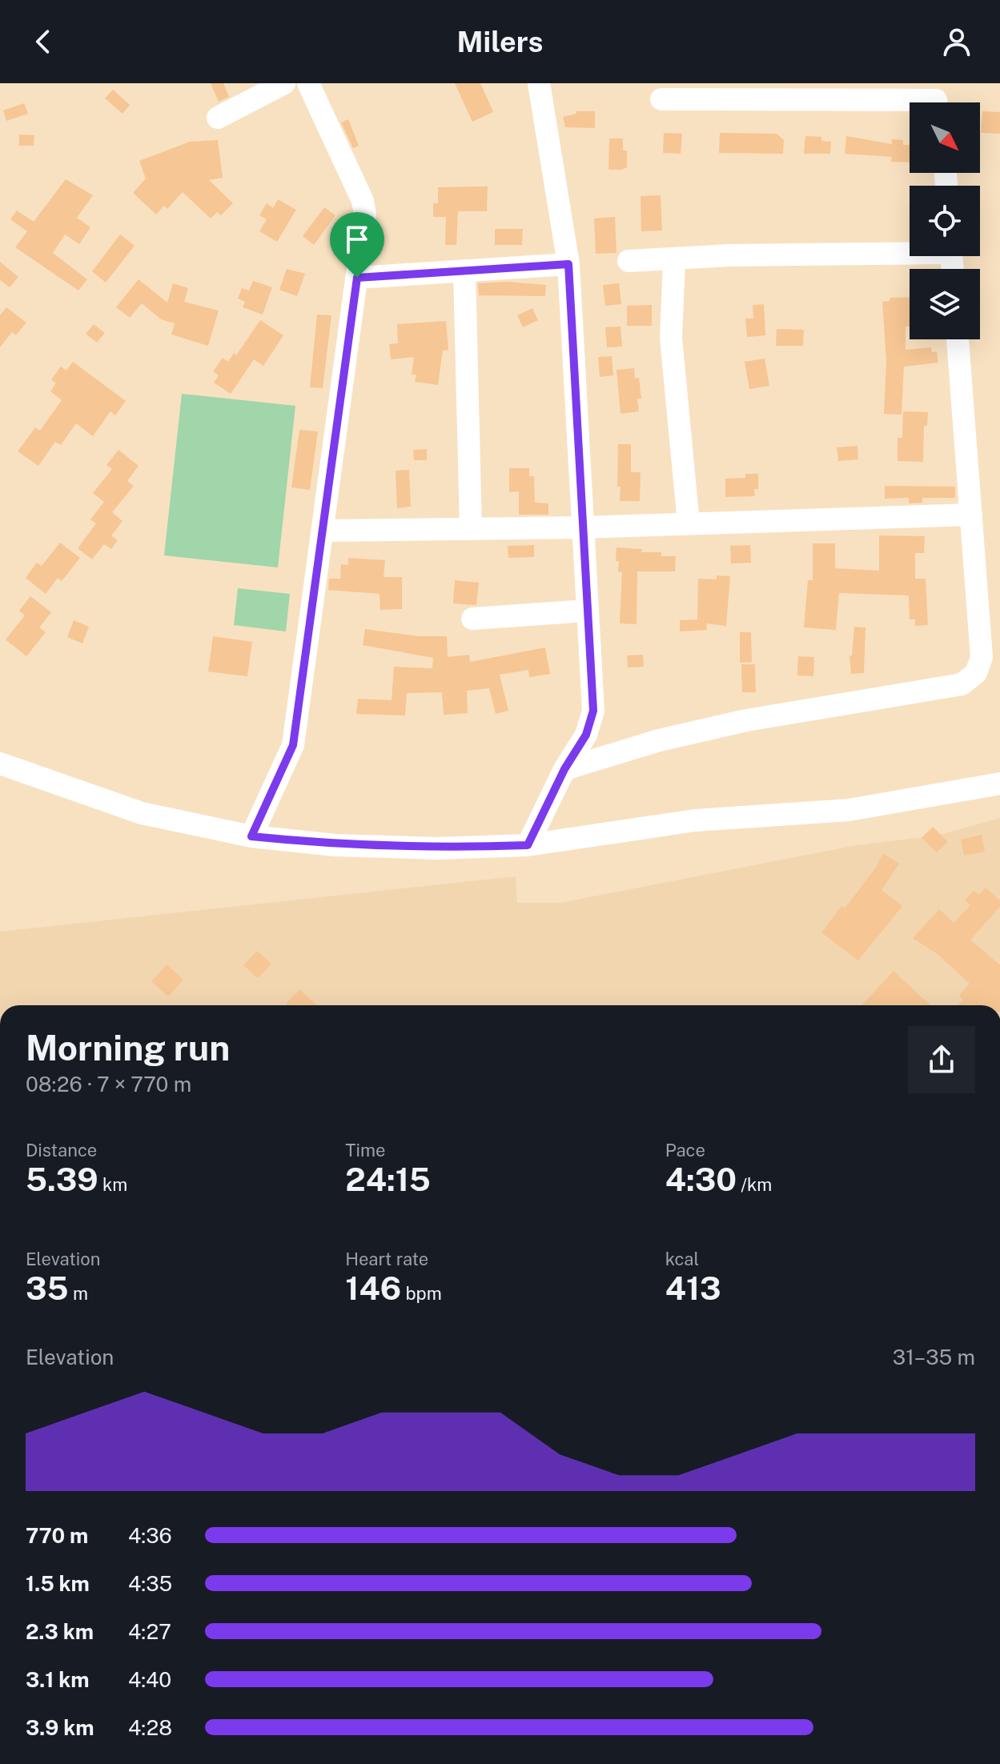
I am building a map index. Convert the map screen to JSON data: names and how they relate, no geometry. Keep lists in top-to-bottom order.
{
  "north": "bottom right",
  "page": {
    "header": "Milers",
    "heading": ["Morning run", "08:26 · 7 × 770 m"],
    "stats": [
      ["Distance", "5.39 km"],
      ["Time", "24:15"],
      ["Pace", "4:30 /km"],
      ["Elevation", "35 m"],
      ["Heart rate", "146 bpm"],
      ["kcal", "413"]
    ],
    "chart": ["Elevation", "31–35 m"],
    "list": [
      {
        "name": "770 m",
        "note": "4:36"
      },
      {
        "name": "1.5 km",
        "note": "4:35"
      },
      {
        "name": "2.3 km",
        "note": "4:27"
      },
      {
        "name": "3.1 km",
        "note": "4:40"
      },
      {
        "name": "3.9 km",
        "note": "4:28"
      }
    ]
  }
}
